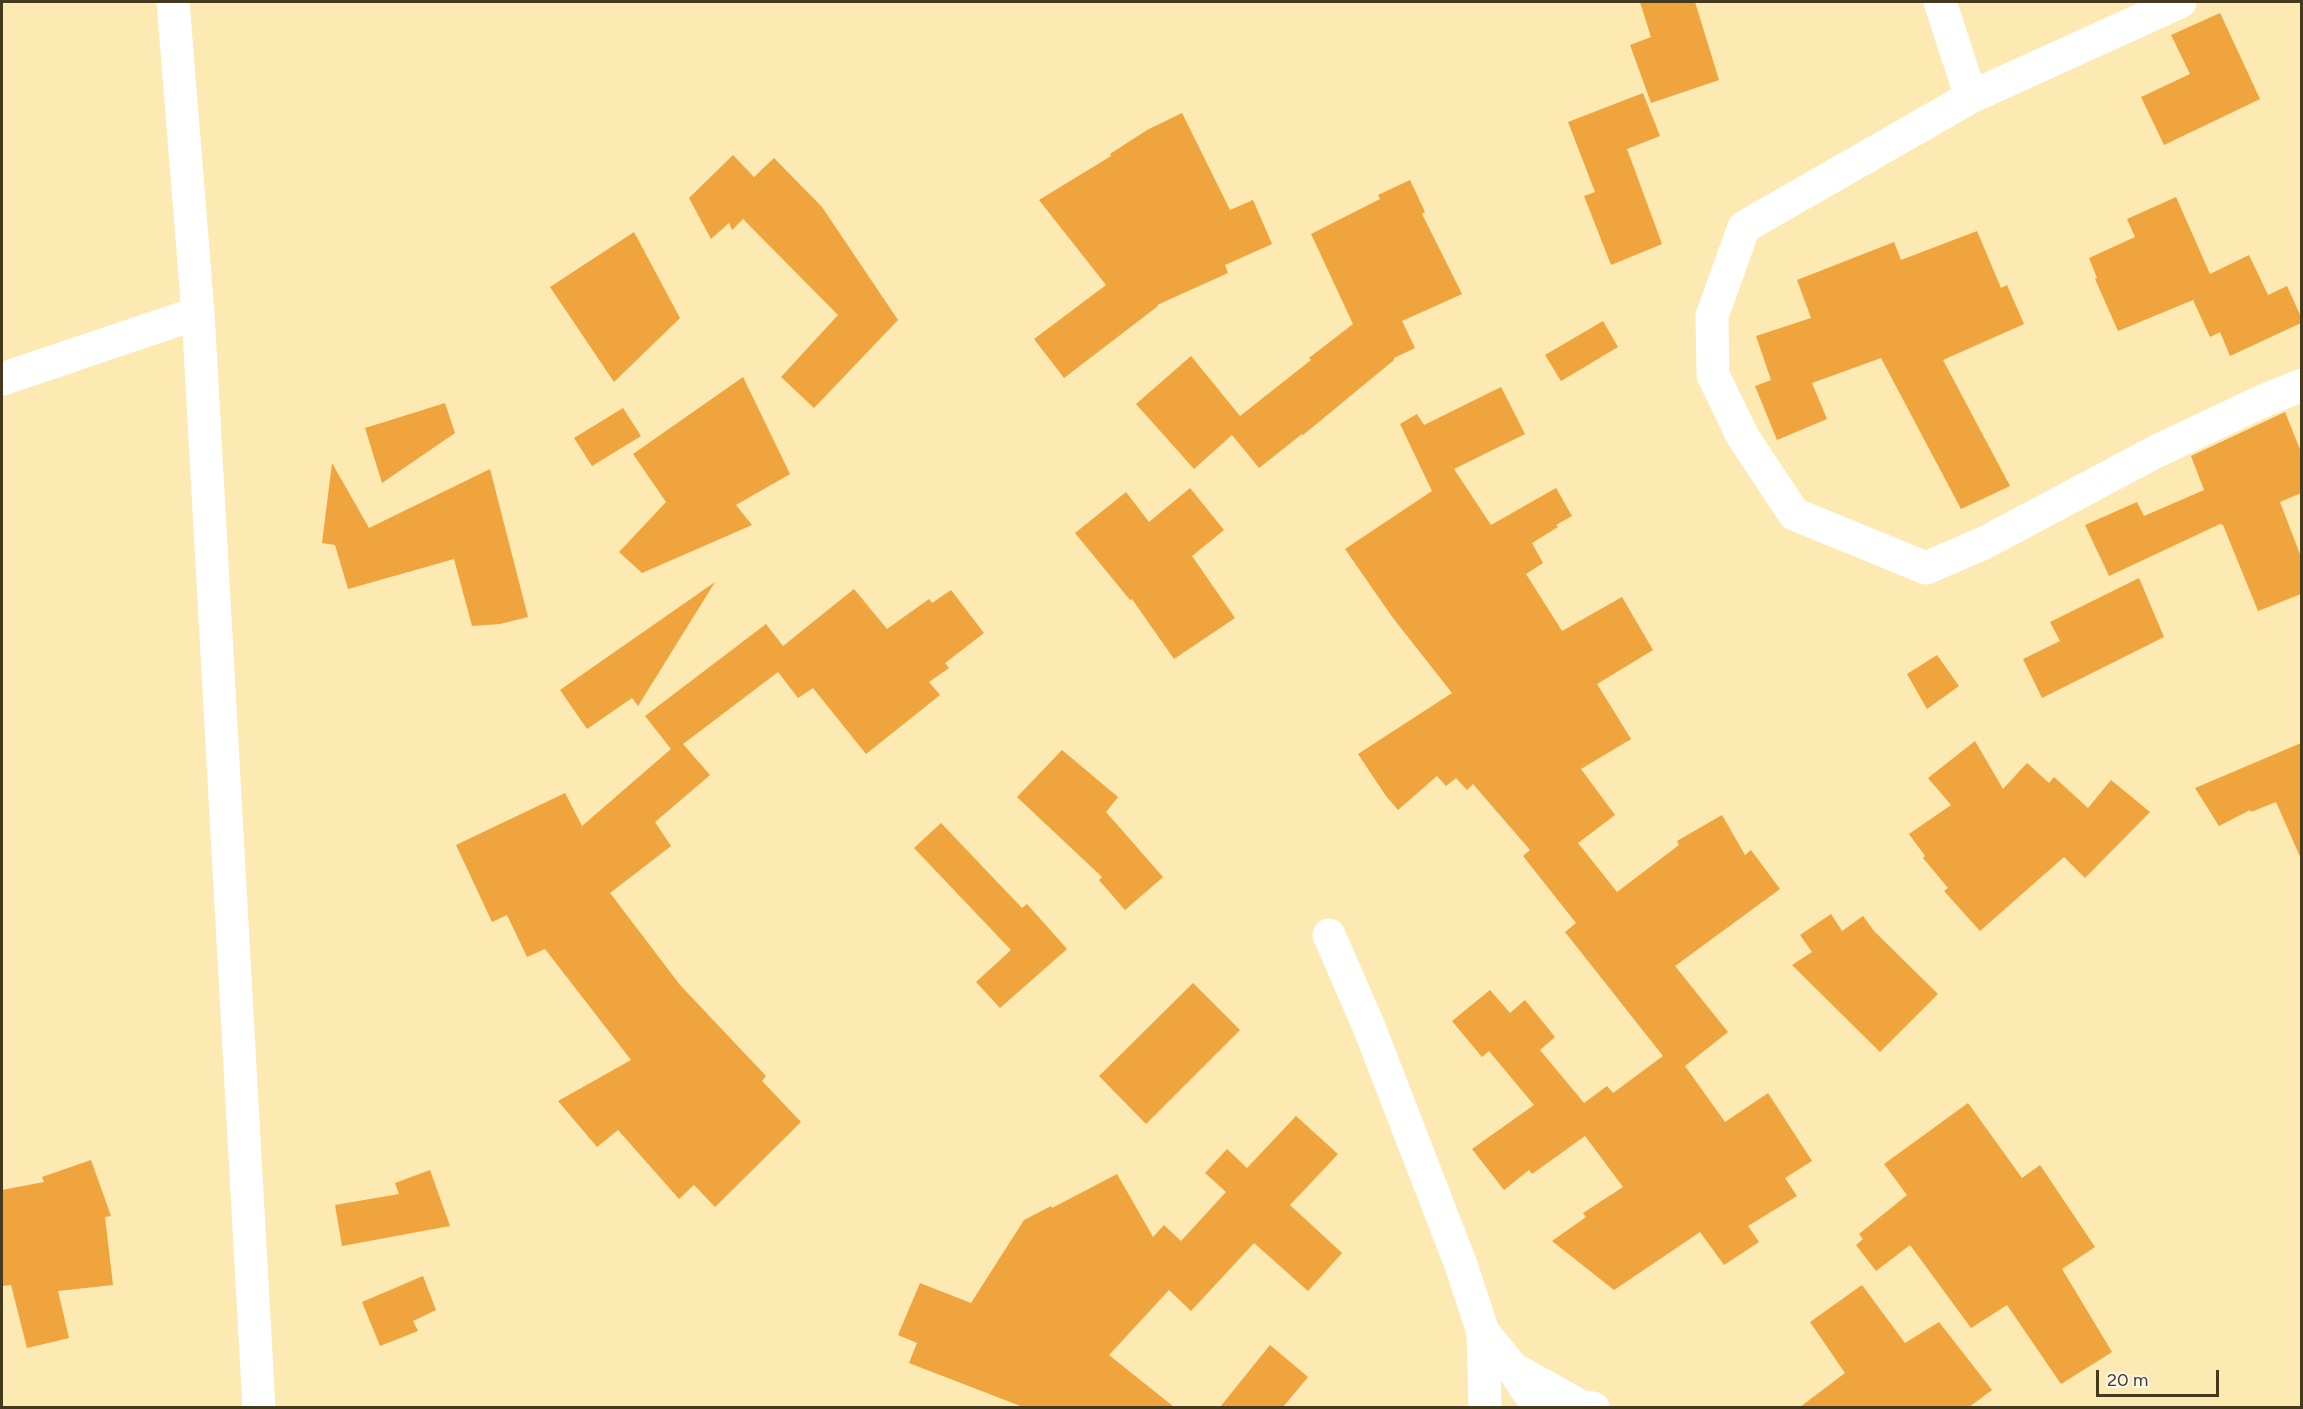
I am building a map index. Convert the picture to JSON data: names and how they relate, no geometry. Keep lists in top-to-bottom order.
{
  "scale_bar": "20 m"
}
